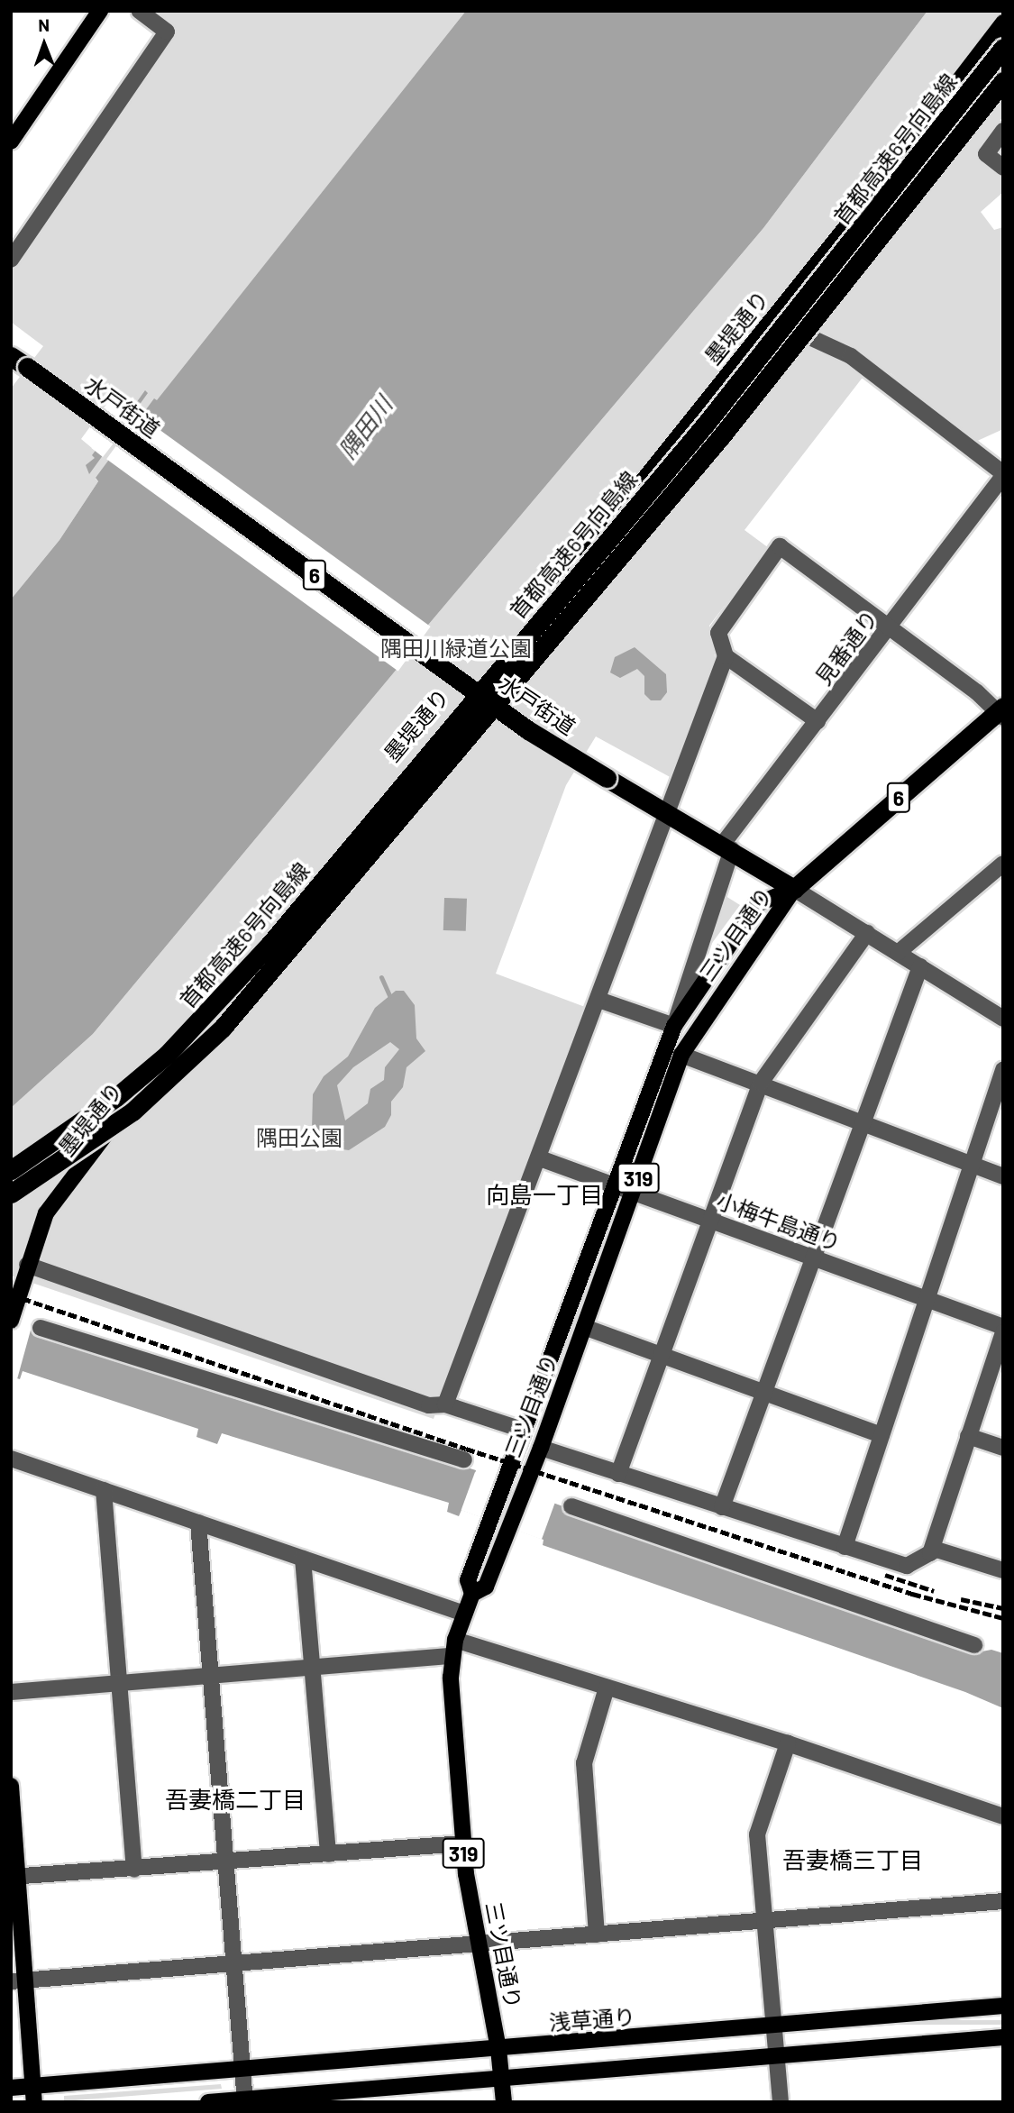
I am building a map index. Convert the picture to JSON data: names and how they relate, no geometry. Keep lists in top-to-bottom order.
{
  "streets": {
    "highway": ["首都高速6号向島線", "水戸街道", "6"],
    "main road": [
      "墨堤通り",
      "三ツ目通り",
      "319",
      "浅草通り"
    ],
    "street": ["見番通り", "小梅牛島通り"]
  },
  "crossings": [
    ["水戸街道", "6"],
    ["水戸街道", "見番通り"],
    ["水戸街道", "三ツ目通り"],
    ["6", "三ツ目通り"],
    ["見番通り", "三ツ目通り"],
    ["三ツ目通り", "小梅牛島通り"],
    ["三ツ目通り", "浅草通り"]
  ],
  "districts": ["向島一丁目", "吾妻橋二丁目", "吾妻橋三丁目"],
  "water": ["隅田川"],
  "parks": ["隅田川緑道公園", "隅田公園"],
  "north": "top"
}
